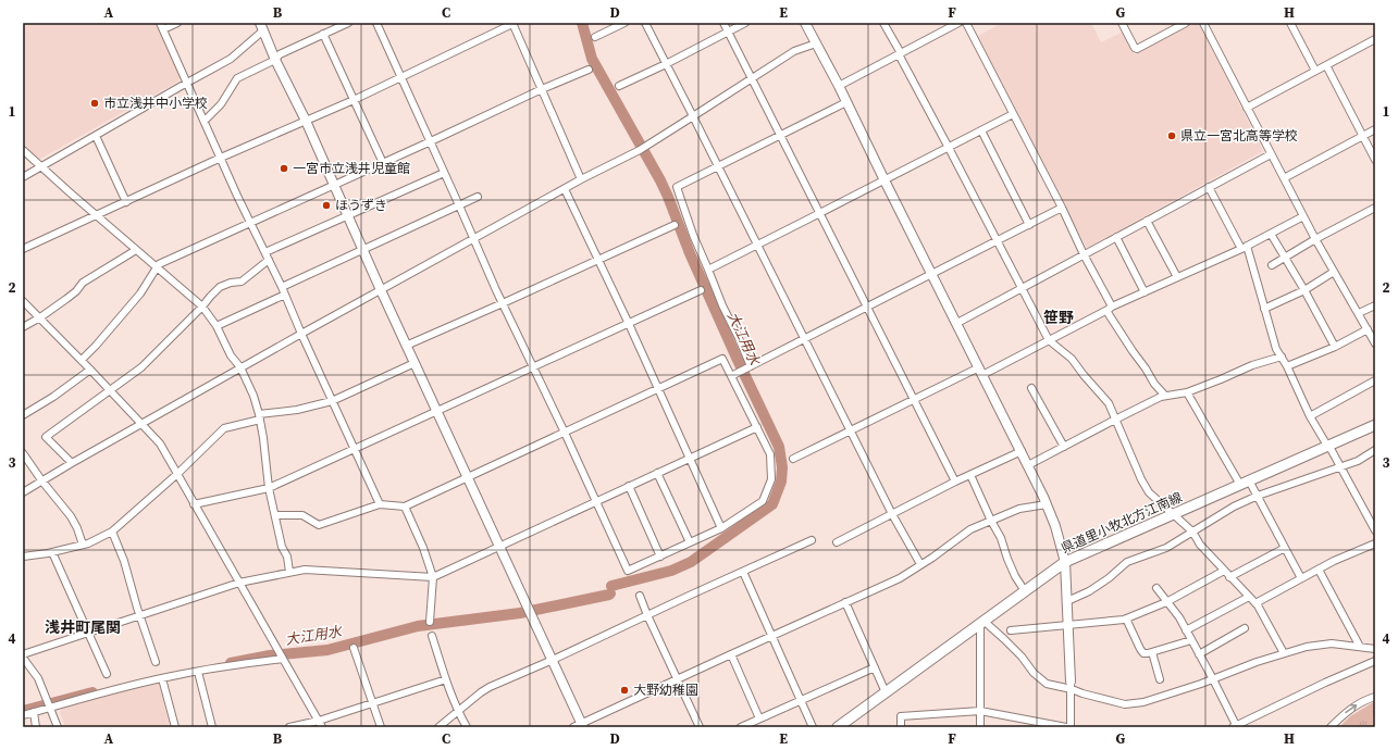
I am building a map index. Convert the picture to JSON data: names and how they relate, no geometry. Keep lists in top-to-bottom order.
{
  "streets": {
    "main road": ["県道里小牧北方江南線"]
  },
  "districts": ["笹野", "浅井町尾関"],
  "water": ["大江用水"],
  "places": [
    "市立浅井中小学校",
    "県立一宮北高等学校",
    "一宮市立浅井児童館",
    "ほうずき",
    "大野幼稚園"
  ],
  "grid": {
    "columns": [
      "A",
      "B",
      "C",
      "D",
      "E",
      "F",
      "G",
      "H"
    ],
    "rows": [
      "1",
      "2",
      "3",
      "4"
    ]
  }
}
